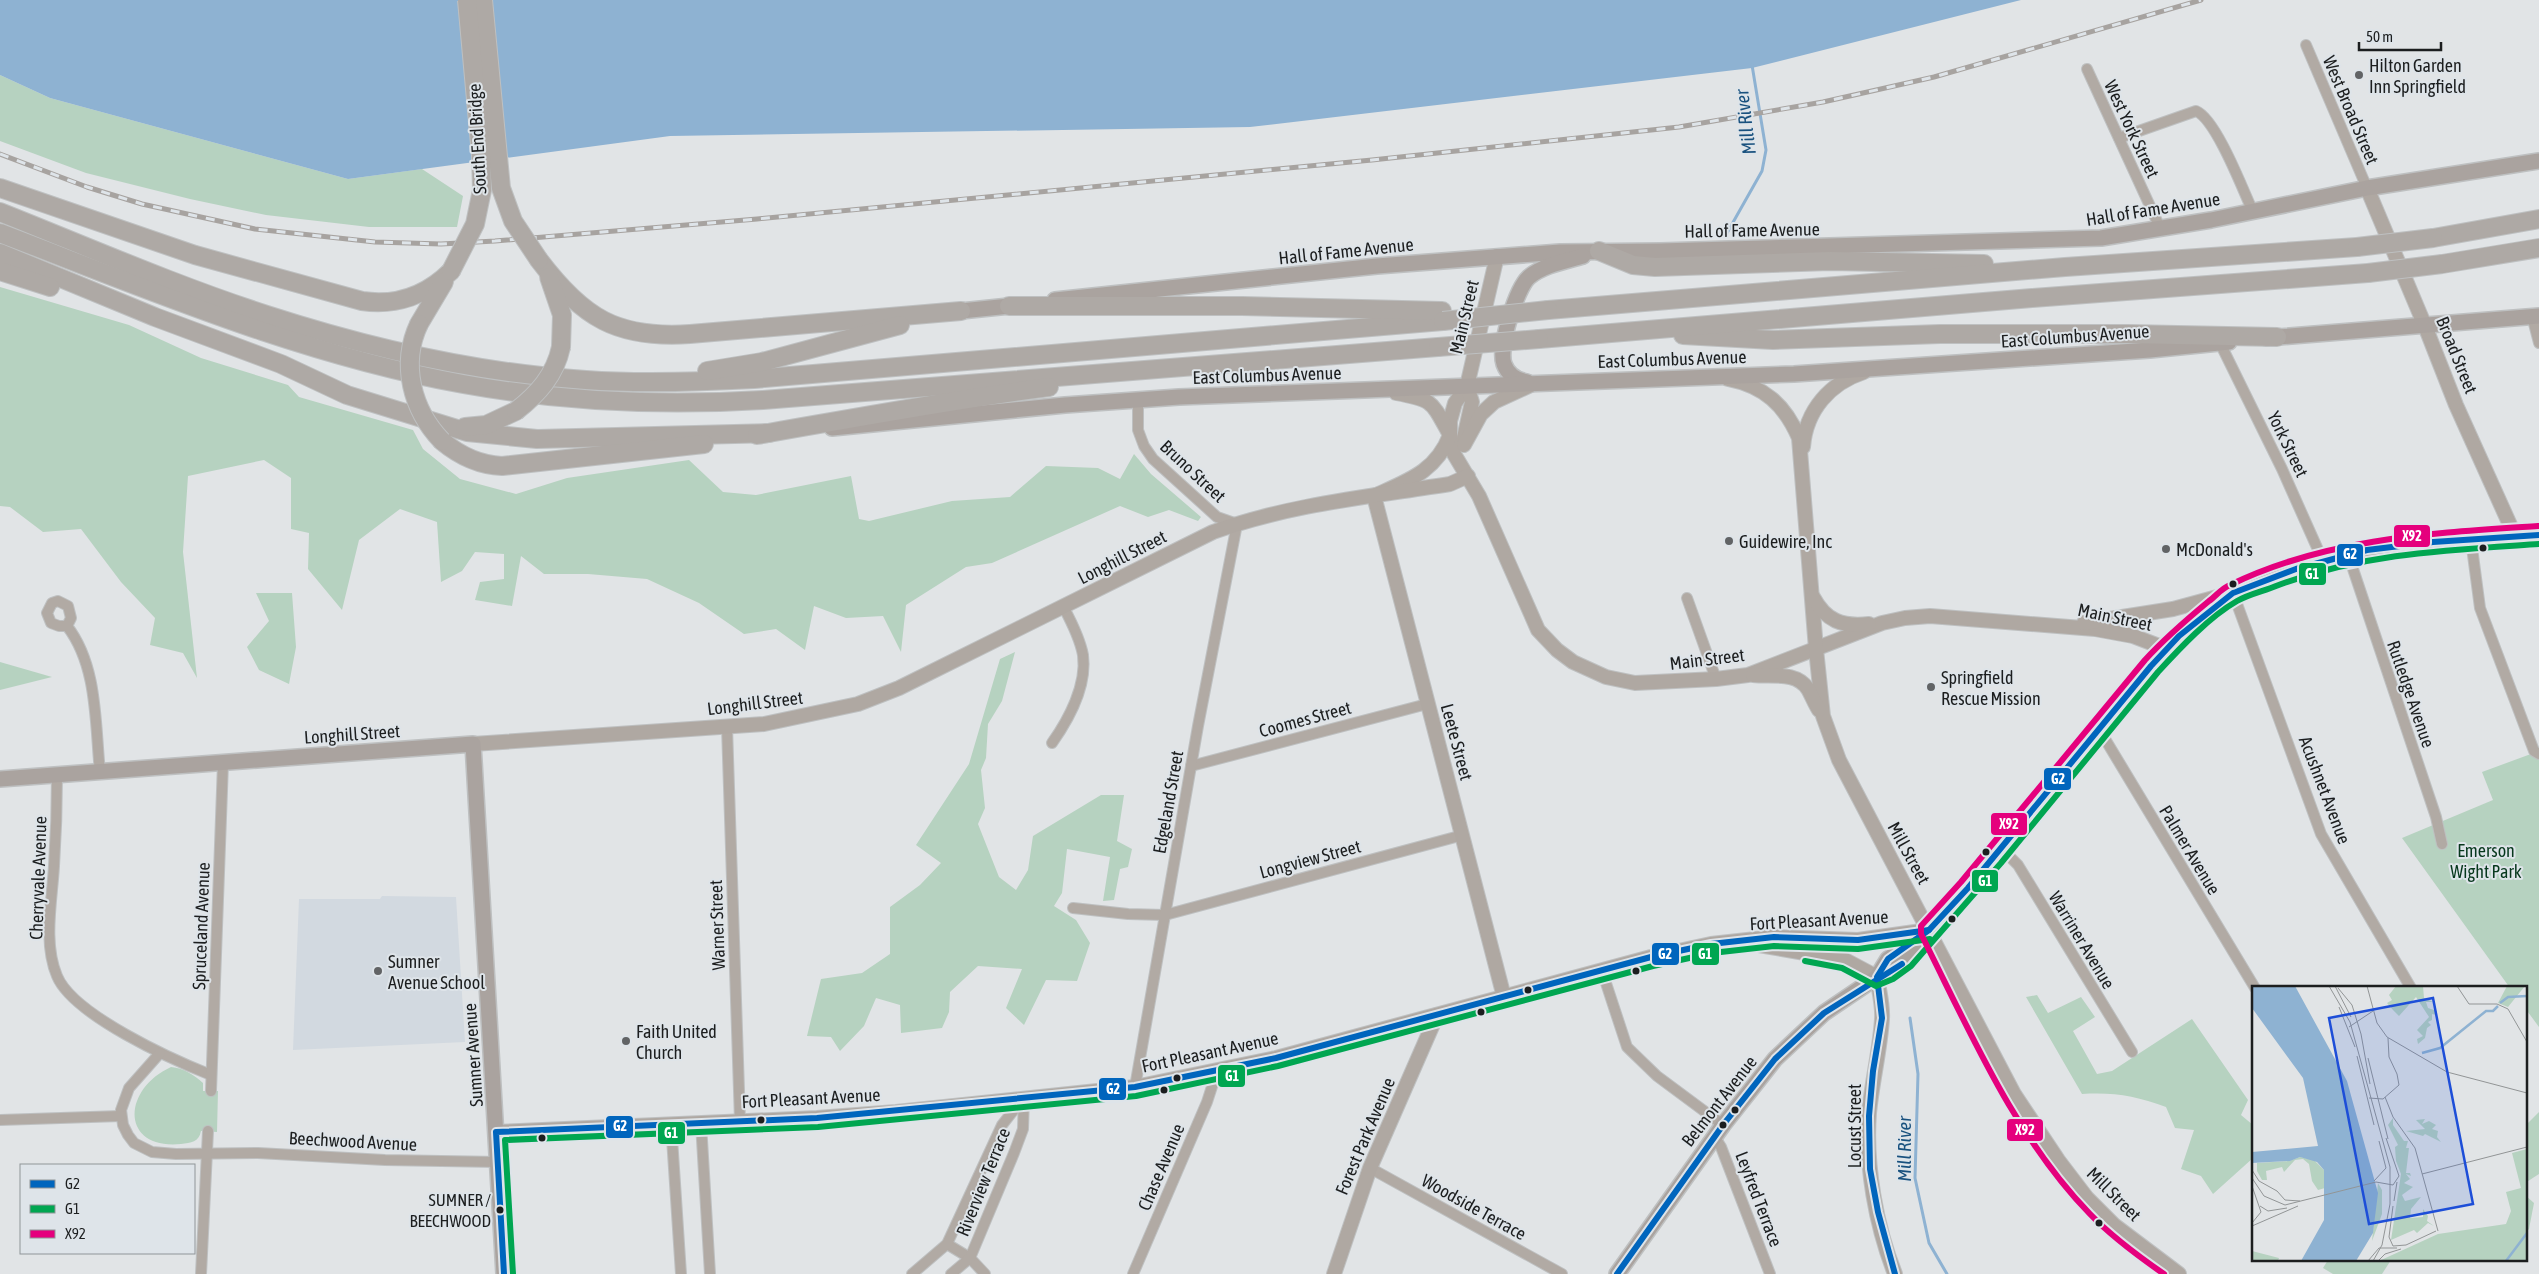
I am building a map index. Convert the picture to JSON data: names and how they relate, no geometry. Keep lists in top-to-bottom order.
{
  "streets": {
    "highway": ["South End Bridge"],
    "main road": [
      "Hall of Fame Avenue",
      "Main Street",
      "East Columbus Avenue",
      "Longhill Street",
      "Sumner Avenue",
      "Belmont Avenue"
    ],
    "street": [
      "West Broad Street",
      "West York Street",
      "Broad Street",
      "York Street",
      "Bruno Street",
      "Rutledge Avenue",
      "Coomes Street",
      "Leete Street",
      "Acushnet Avenue",
      "Edgeland Street",
      "Palmer Avenue",
      "Mill Street",
      "Longview Street",
      "Cherryvale Avenue",
      "Fort Pleasant Avenue",
      "Warner Street",
      "Spruceland Avenue",
      "Warriner Avenue",
      "Locust Street",
      "Forest Park Avenue",
      "Beechwood Avenue",
      "Chase Avenue",
      "Riverview Terrace",
      "Leyfred Terrace",
      "Woodside Terrace"
    ]
  },
  "crossings": [
    ["West Broad Street", "Hall of Fame Avenue"],
    ["West Broad Street", "Broad Street"],
    ["West York Street", "Hall of Fame Avenue"],
    ["Hall of Fame Avenue", "Main Street"],
    ["Hall of Fame Avenue", "Broad Street"],
    ["Main Street", "East Columbus Avenue"],
    ["Main Street", "Broad Street"],
    ["Main Street", "York Street"],
    ["Main Street", "Longhill Street"],
    ["Main Street", "Rutledge Avenue"],
    ["Main Street", "Acushnet Avenue"],
    ["Main Street", "Mill Street"],
    ["East Columbus Avenue", "Broad Street"],
    ["East Columbus Avenue", "York Street"],
    ["East Columbus Avenue", "Bruno Street"],
    ["East Columbus Avenue", "Mill Street"],
    ["Bruno Street", "Longhill Street"],
    ["Bruno Street", "Edgeland Street"],
    ["Longhill Street", "Leete Street"],
    ["Longhill Street", "Edgeland Street"],
    ["Longhill Street", "Cherryvale Avenue"],
    ["Longhill Street", "Warner Street"],
    ["Longhill Street", "Spruceland Avenue"],
    ["Longhill Street", "Sumner Avenue"],
    ["Coomes Street", "Leete Street"],
    ["Coomes Street", "Edgeland Street"],
    ["Leete Street", "Longview Street"],
    ["Leete Street", "Fort Pleasant Avenue"],
    ["Edgeland Street", "Longview Street"],
    ["Edgeland Street", "Fort Pleasant Avenue"],
    ["Mill Street", "Fort Pleasant Avenue"],
    ["Cherryvale Avenue", "Spruceland Avenue"],
    ["Fort Pleasant Avenue", "Warner Street"],
    ["Fort Pleasant Avenue", "Sumner Avenue"],
    ["Fort Pleasant Avenue", "Belmont Avenue"],
    ["Fort Pleasant Avenue", "Locust Street"],
    ["Fort Pleasant Avenue", "Forest Park Avenue"],
    ["Fort Pleasant Avenue", "Chase Avenue"],
    ["Fort Pleasant Avenue", "Riverview Terrace"],
    ["Sumner Avenue", "Beechwood Avenue"],
    ["Belmont Avenue", "Locust Street"],
    ["Belmont Avenue", "Leyfred Terrace"],
    ["Forest Park Avenue", "Woodside Terrace"]
  ],
  "water": ["Mill River"],
  "parks": ["Emerson Wight Park"],
  "places": [
    "Hilton Garden Inn Springfield",
    "Guidewire, Inc",
    "McDonald's",
    "Springfield Rescue Mission",
    "Sumner Avenue School",
    "Faith United Church",
    "SUMNER / BEECHWOOD"
  ],
  "lines": ["transit line X92", "transit line G2", "transit line G1"],
  "legend": ["G2", "G1", "X92"],
  "scale_bar": "50 m"
}
